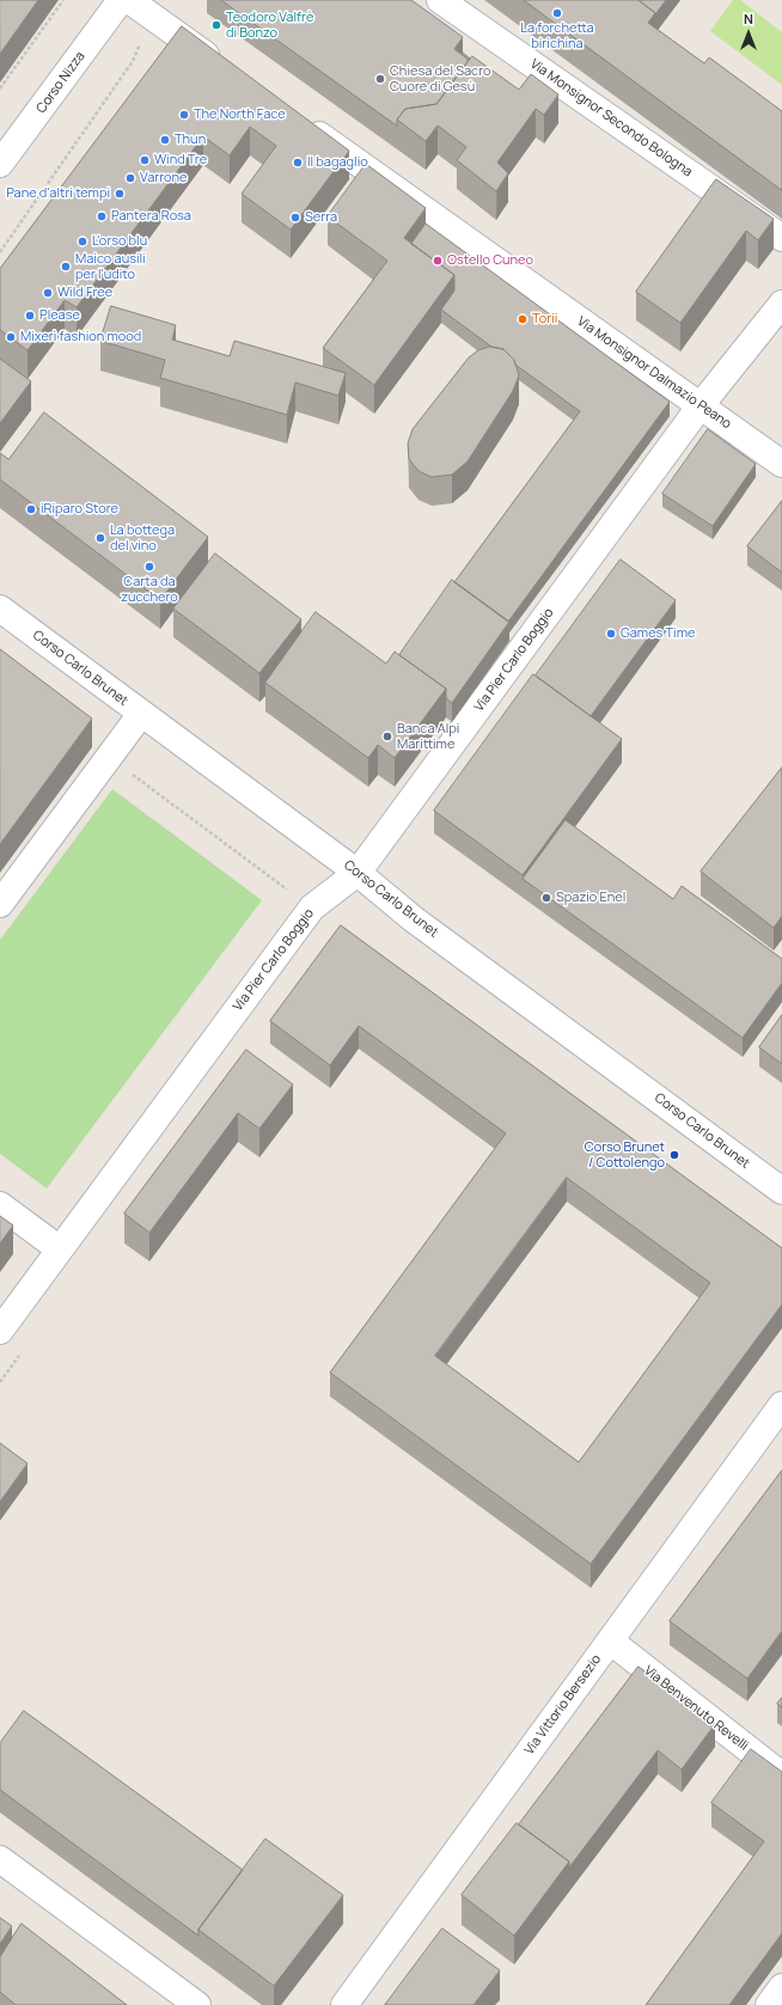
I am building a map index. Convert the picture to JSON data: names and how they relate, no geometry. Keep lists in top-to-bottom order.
{
  "streets": {
    "street": [
      "Corso Nizza",
      "Via Monsignor Secondo Bologna",
      "Via Monsignor Dalmazio Peano",
      "Via Pier Carlo Boggio",
      "Corso Carlo Brunet",
      "Via Vittorio Bersezio",
      "Via Benvenuto Revelli"
    ]
  },
  "crossings": [
    ["Via Monsignor Dalmazio Peano", "Via Pier Carlo Boggio"],
    ["Via Pier Carlo Boggio", "Corso Carlo Brunet"],
    ["Via Vittorio Bersezio", "Via Benvenuto Revelli"]
  ],
  "places": [
    "La forchetta birichina",
    "Teodoro Valfrè di Bonzo",
    "Chiesa del Sacro Cuore di Gesù",
    "The North Face",
    "Thun",
    "Wind Tre",
    "Il bagaglio",
    "Varrone",
    "Pane d'altri tempi",
    "Pantera Rosa",
    "Serra",
    "L'orso blu",
    "Ostello Cuneo",
    "Maico ausili per l'udito",
    "Wild Free",
    "Please",
    "Torii",
    "Mixerì fashion mood",
    "iRiparo Store",
    "La bottega del vino",
    "Carta da zucchero",
    "Games Time",
    "Banca Alpi Marittime",
    "Spazio Enel",
    "Corso Brunet / Cottolengo"
  ],
  "north": "top"
}
